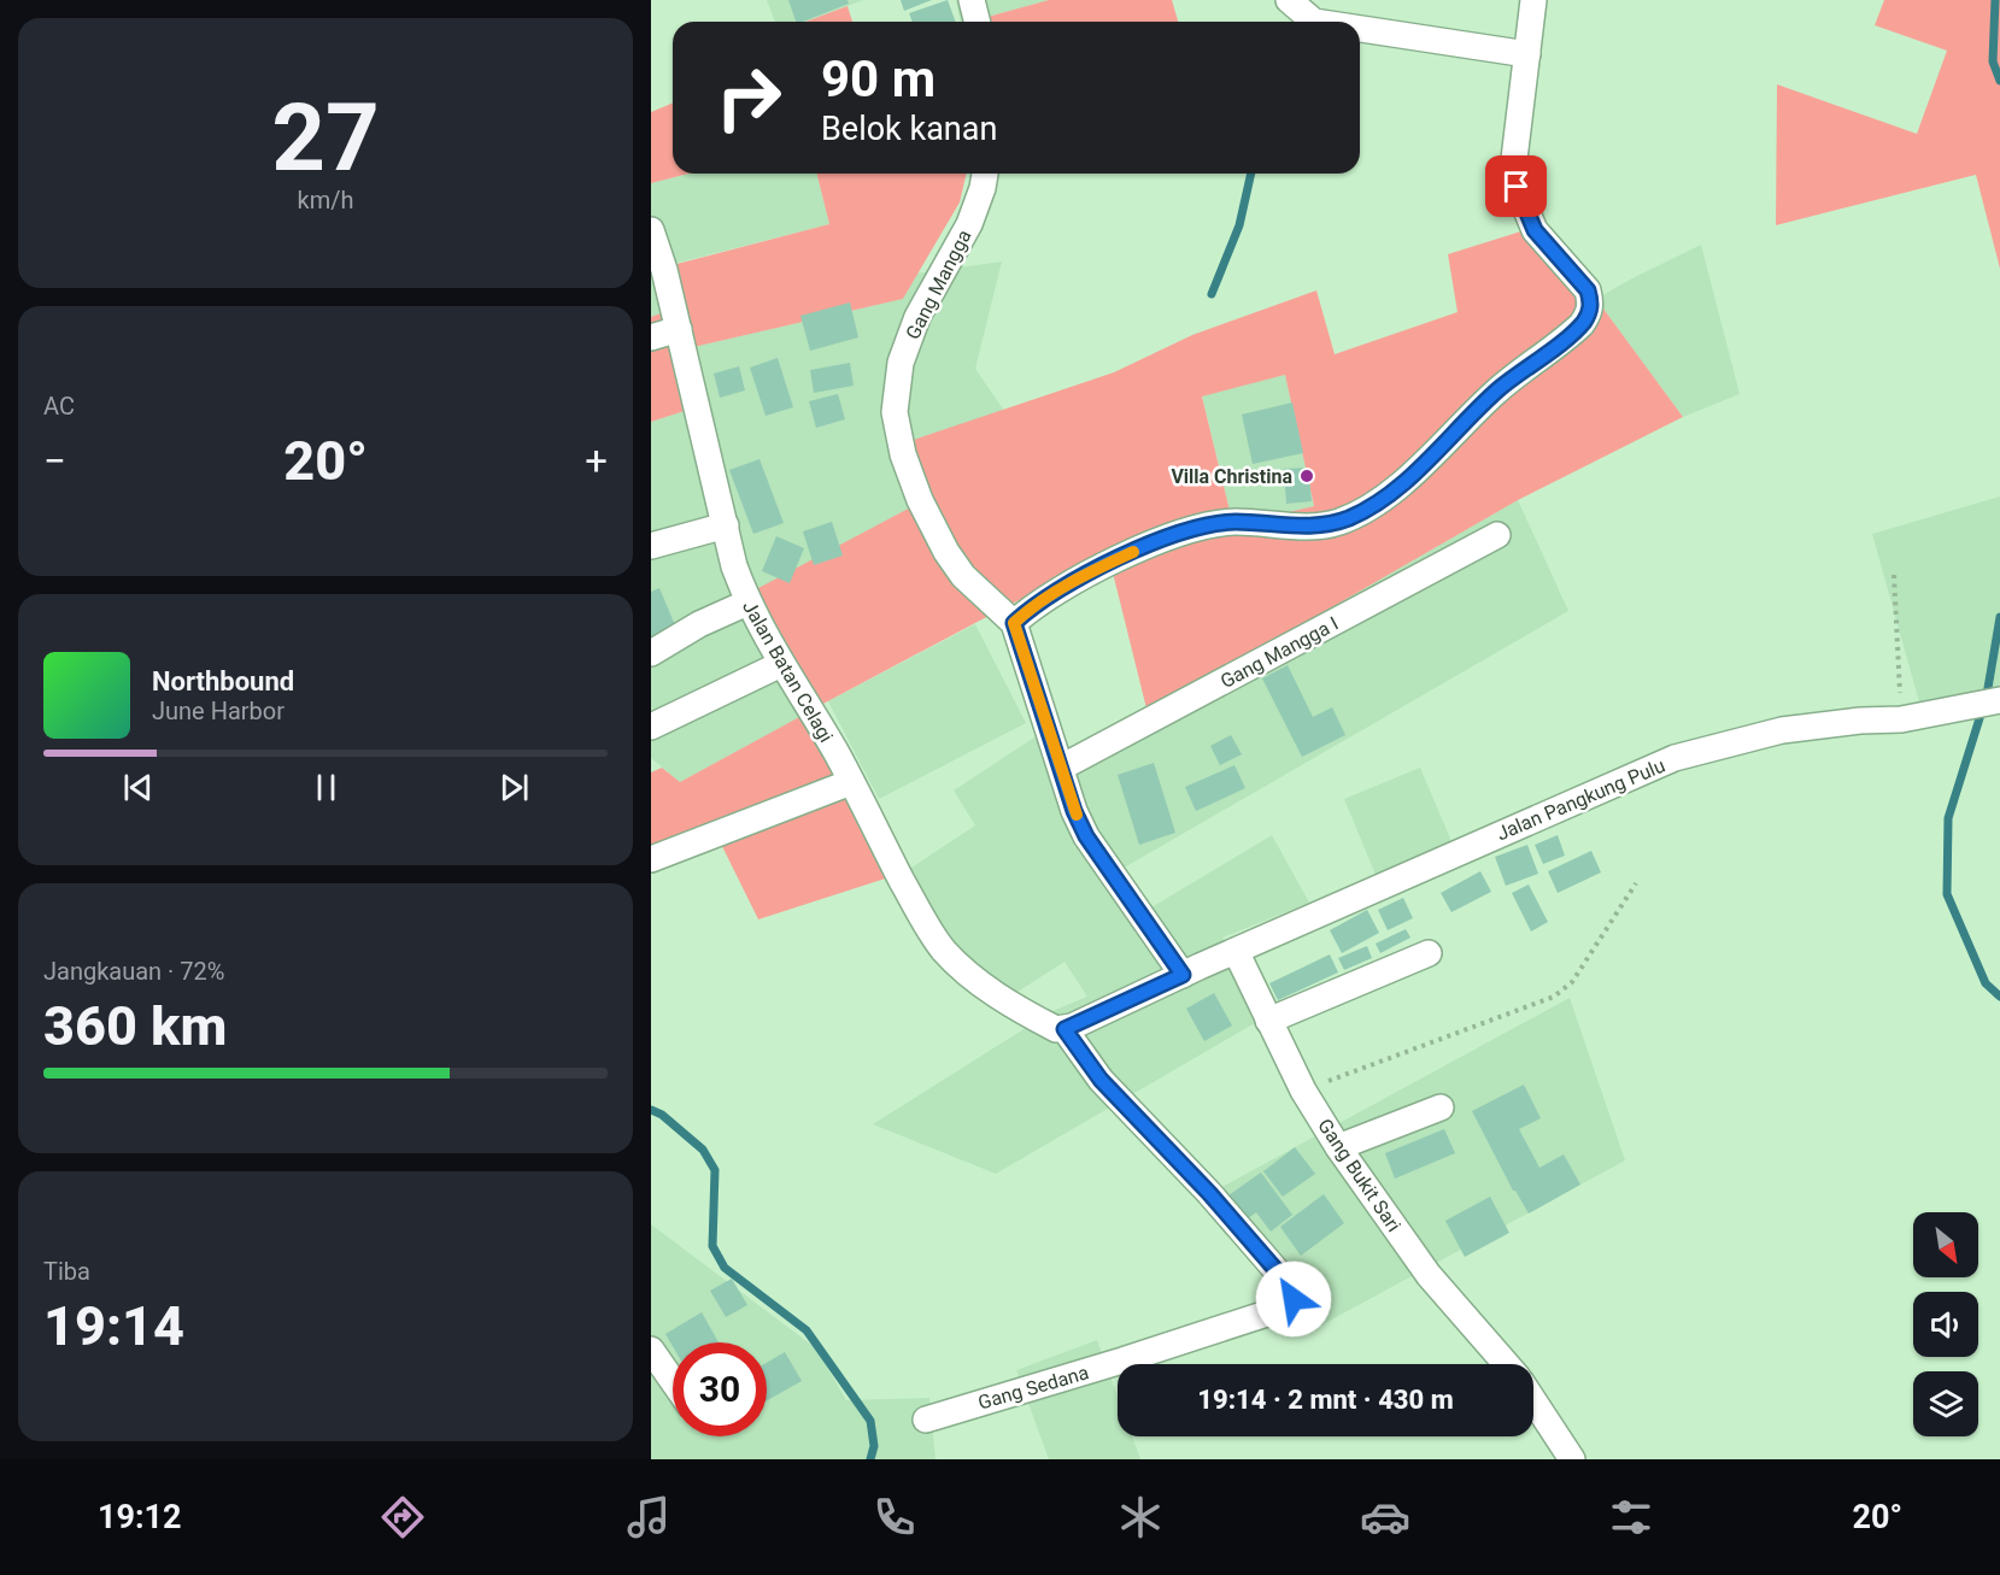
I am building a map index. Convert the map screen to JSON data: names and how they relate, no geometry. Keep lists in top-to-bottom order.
{
  "streets": {
    "street": [
      "Gang Mangga",
      "Gang Mangga I",
      "Jalan Batan Celagi",
      "Jalan Pangkung Pulu",
      "Gang Bukit Sari",
      "Gang Sedana"
    ]
  },
  "crossings": [
    ["Gang Mangga", "Gang Mangga I"],
    ["Gang Mangga", "Jalan Pangkung Pulu"],
    ["Jalan Batan Celagi", "Jalan Pangkung Pulu"],
    ["Jalan Batan Celagi", "Gang Sedana"],
    ["Jalan Pangkung Pulu", "Gang Bukit Sari"],
    ["Jalan Pangkung Pulu", "Gang Sedana"]
  ],
  "places": ["Villa Christina"],
  "north": "bottom right",
  "page": {
    "tile": [
      ["27", "km/h"],
      "AC",
      ["Jangkauan · 72%", "360 km"],
      ["Tiba", "19:14"]
    ],
    "turn": ["90 m", "Belok kanan"],
    "heat": ["−", "20°", "+"],
    "song": ["Northbound", "June Harbor"],
    "limit": "30",
    "trip": "19:14 · 2 mnt · 430 m",
    "tabs": ["19:12", "20°"]
  }
}
